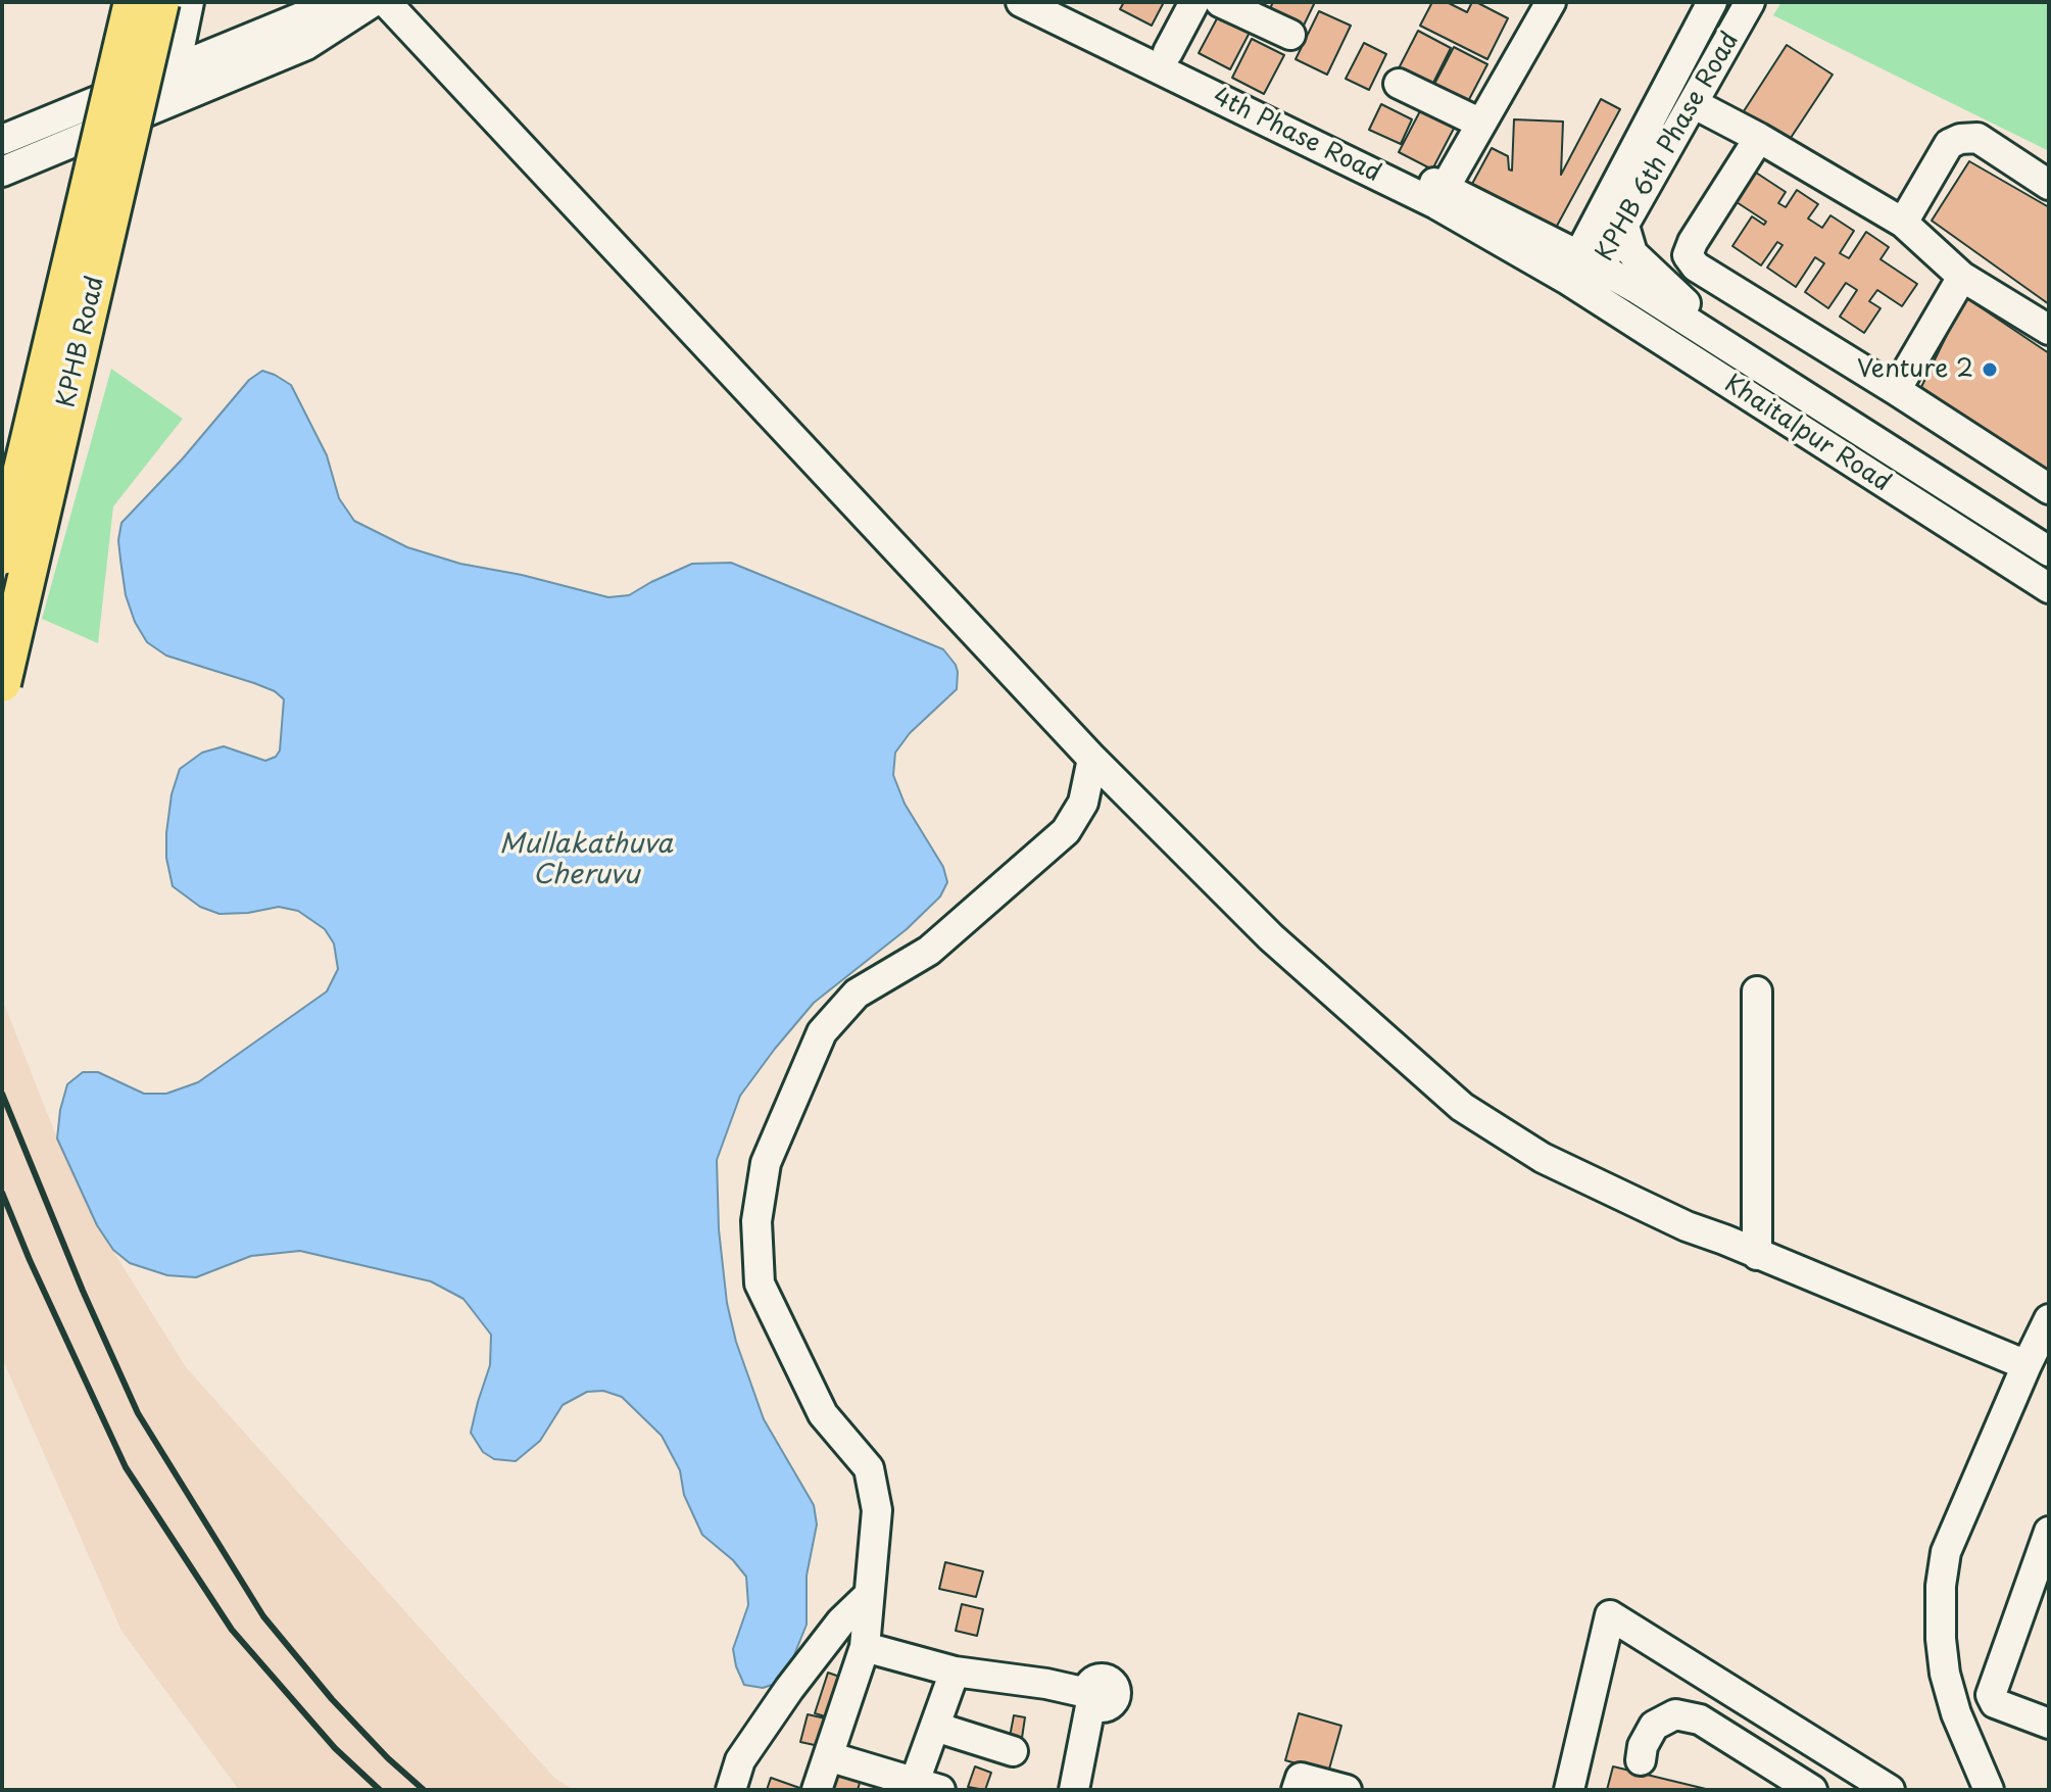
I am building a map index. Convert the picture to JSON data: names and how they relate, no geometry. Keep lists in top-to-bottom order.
{
  "streets": {
    "main road": ["KPHB Road"],
    "street": ["4th Phase Road", "KPHB 6th Phase Road", "Khaitalpur Road"]
  },
  "crossings": [
    ["4th Phase Road", "KPHB 6th Phase Road"],
    ["4th Phase Road", "Khaitalpur Road"],
    ["KPHB 6th Phase Road", "Khaitalpur Road"]
  ],
  "water": ["Mullakathuva Cheruvu"],
  "places": ["Venture 2"]
}
